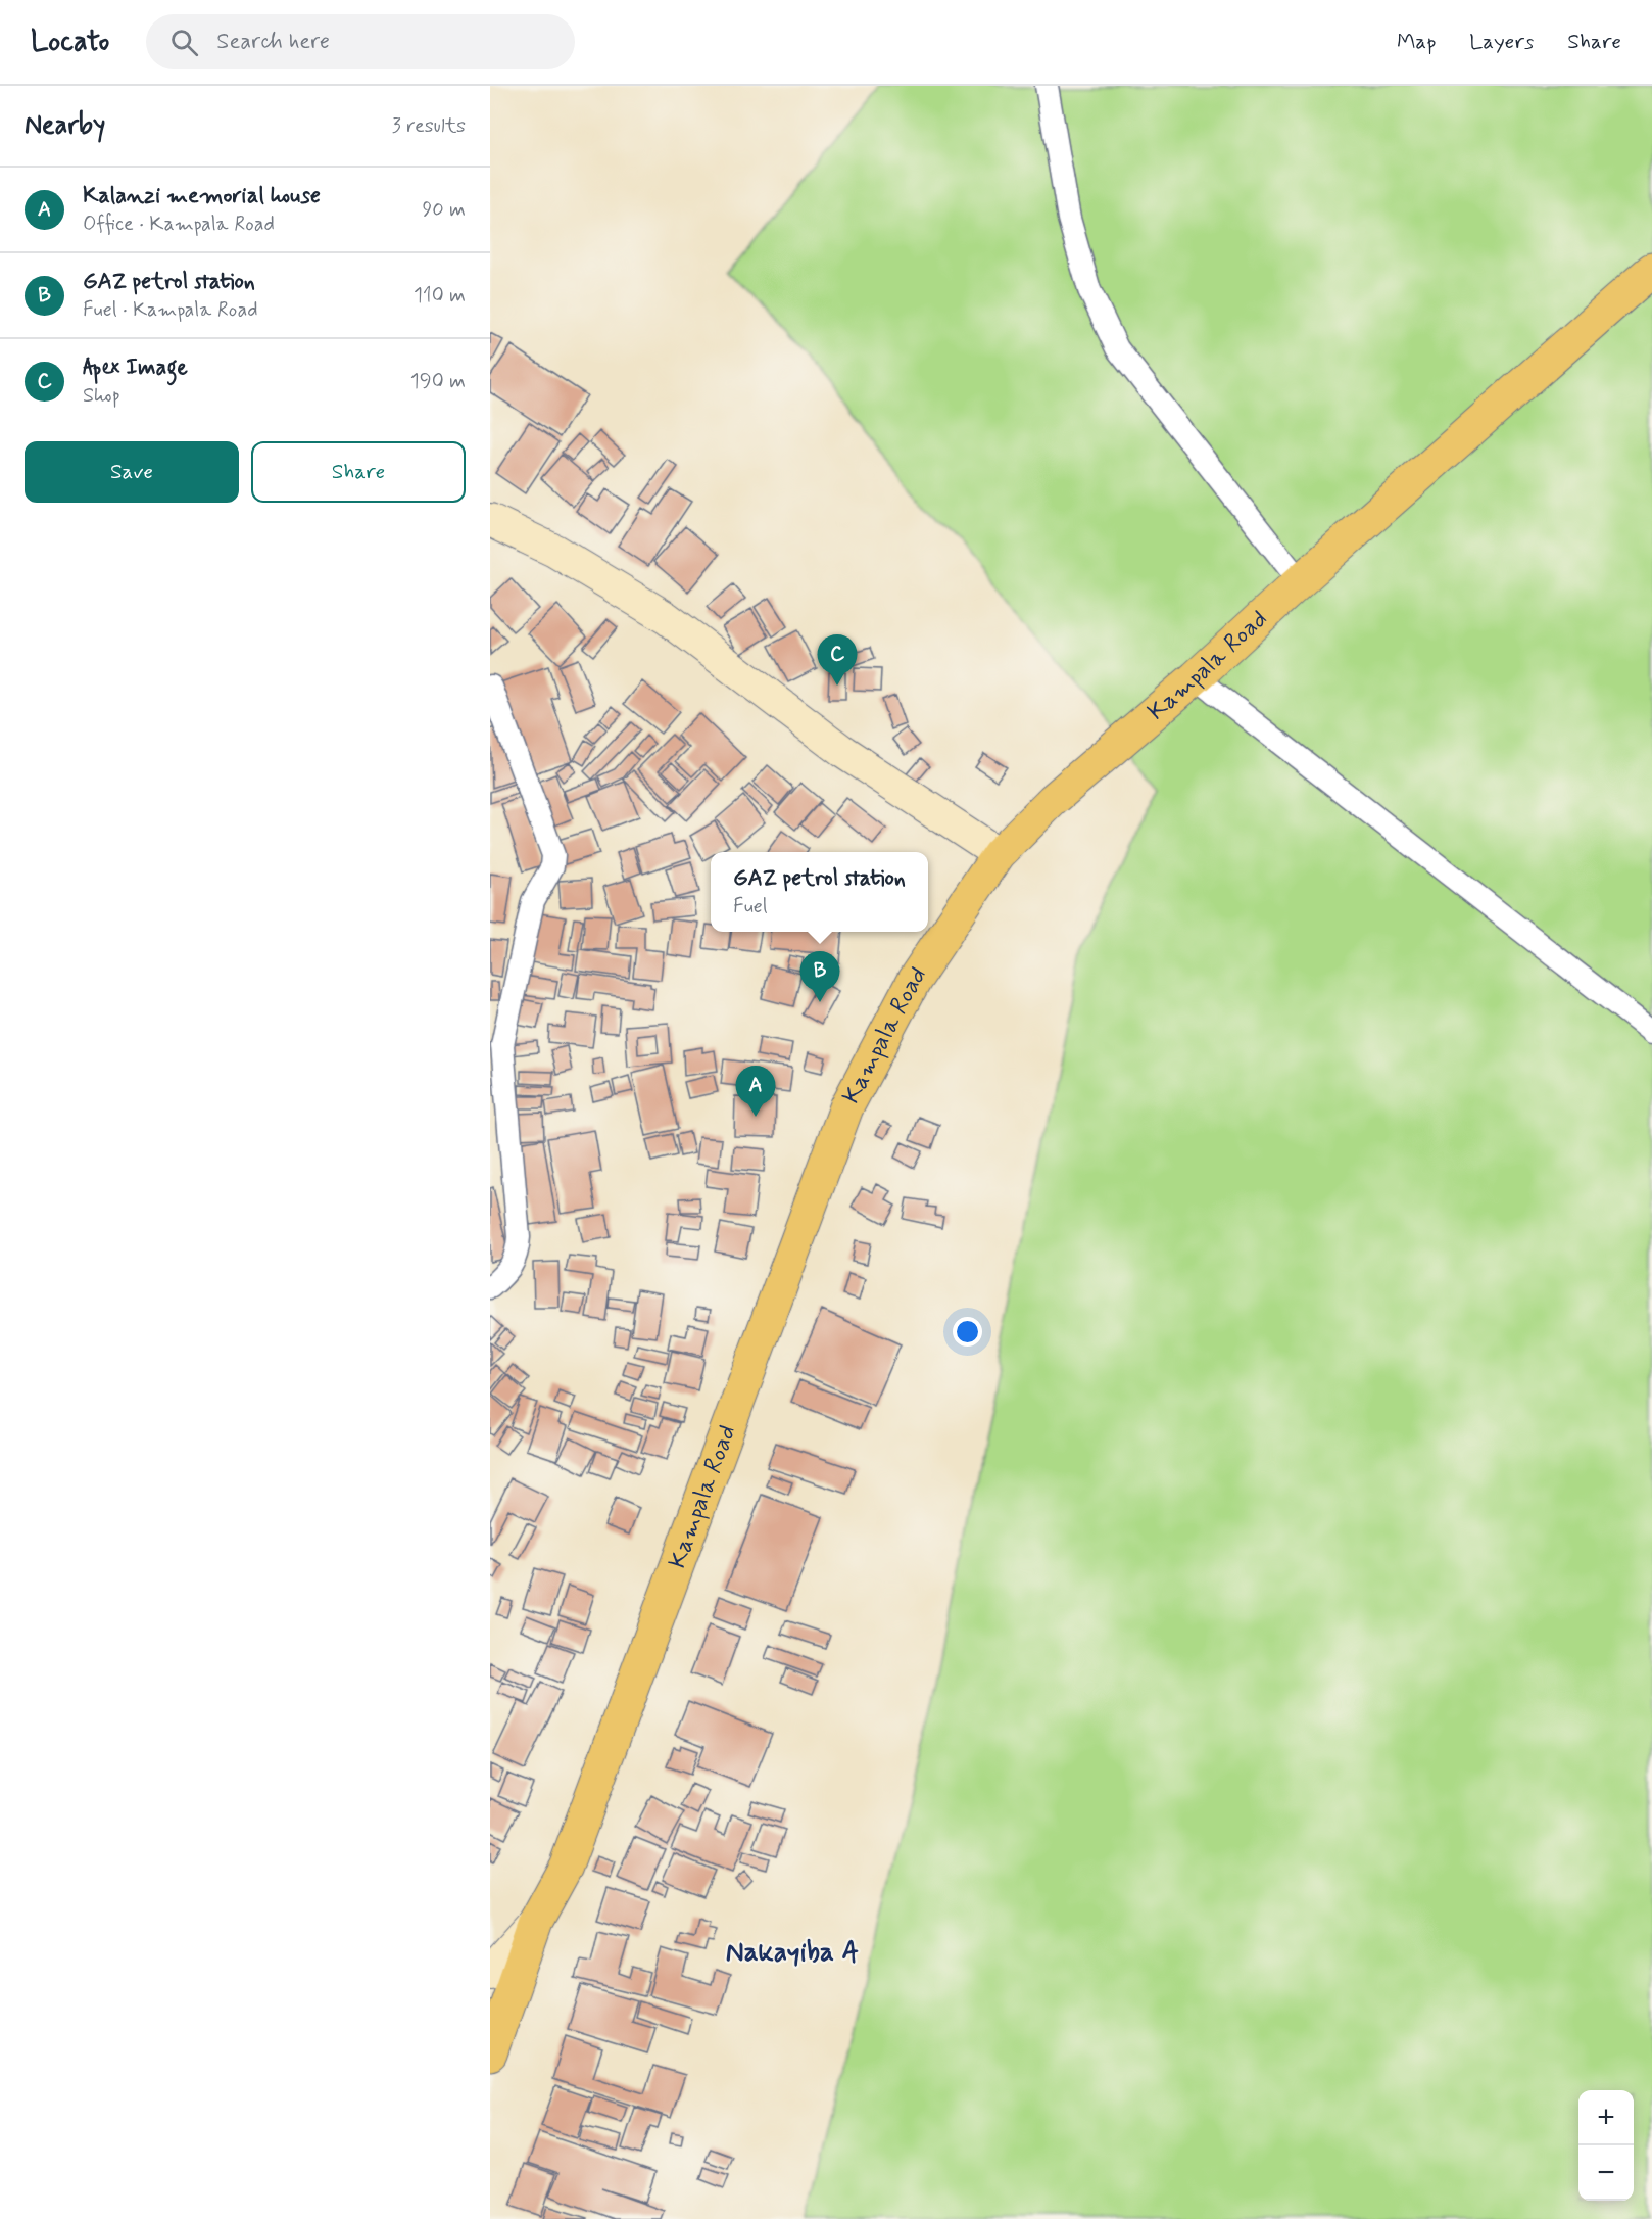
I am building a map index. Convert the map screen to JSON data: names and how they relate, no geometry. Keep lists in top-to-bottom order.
{
  "streets": {
    "main road": ["Kampala Road"]
  },
  "districts": ["Nakayiba A"],
  "page": {
    "header": "Locato",
    "search": "Search here",
    "nav": ["Map", "Layers", "Share"],
    "heading": ["Nearby", "3 results"],
    "list": [
      {
        "mark": "A",
        "name": "Kalanzi memorial house",
        "note": "Office · Kampala Road",
        "value": "90 m"
      },
      {
        "mark": "B",
        "name": "GAZ petrol station",
        "note": "Fuel · Kampala Road",
        "value": "110 m"
      },
      {
        "mark": "C",
        "name": "Apex Image",
        "note": "Shop",
        "value": "190 m"
      }
    ],
    "buttons": ["Save", "Share"],
    "pins": ["C", "B", "A"],
    "popup": ["GAZ petrol station", "Fuel"],
    "map_buttons": ["+", "−"]
  }
}
